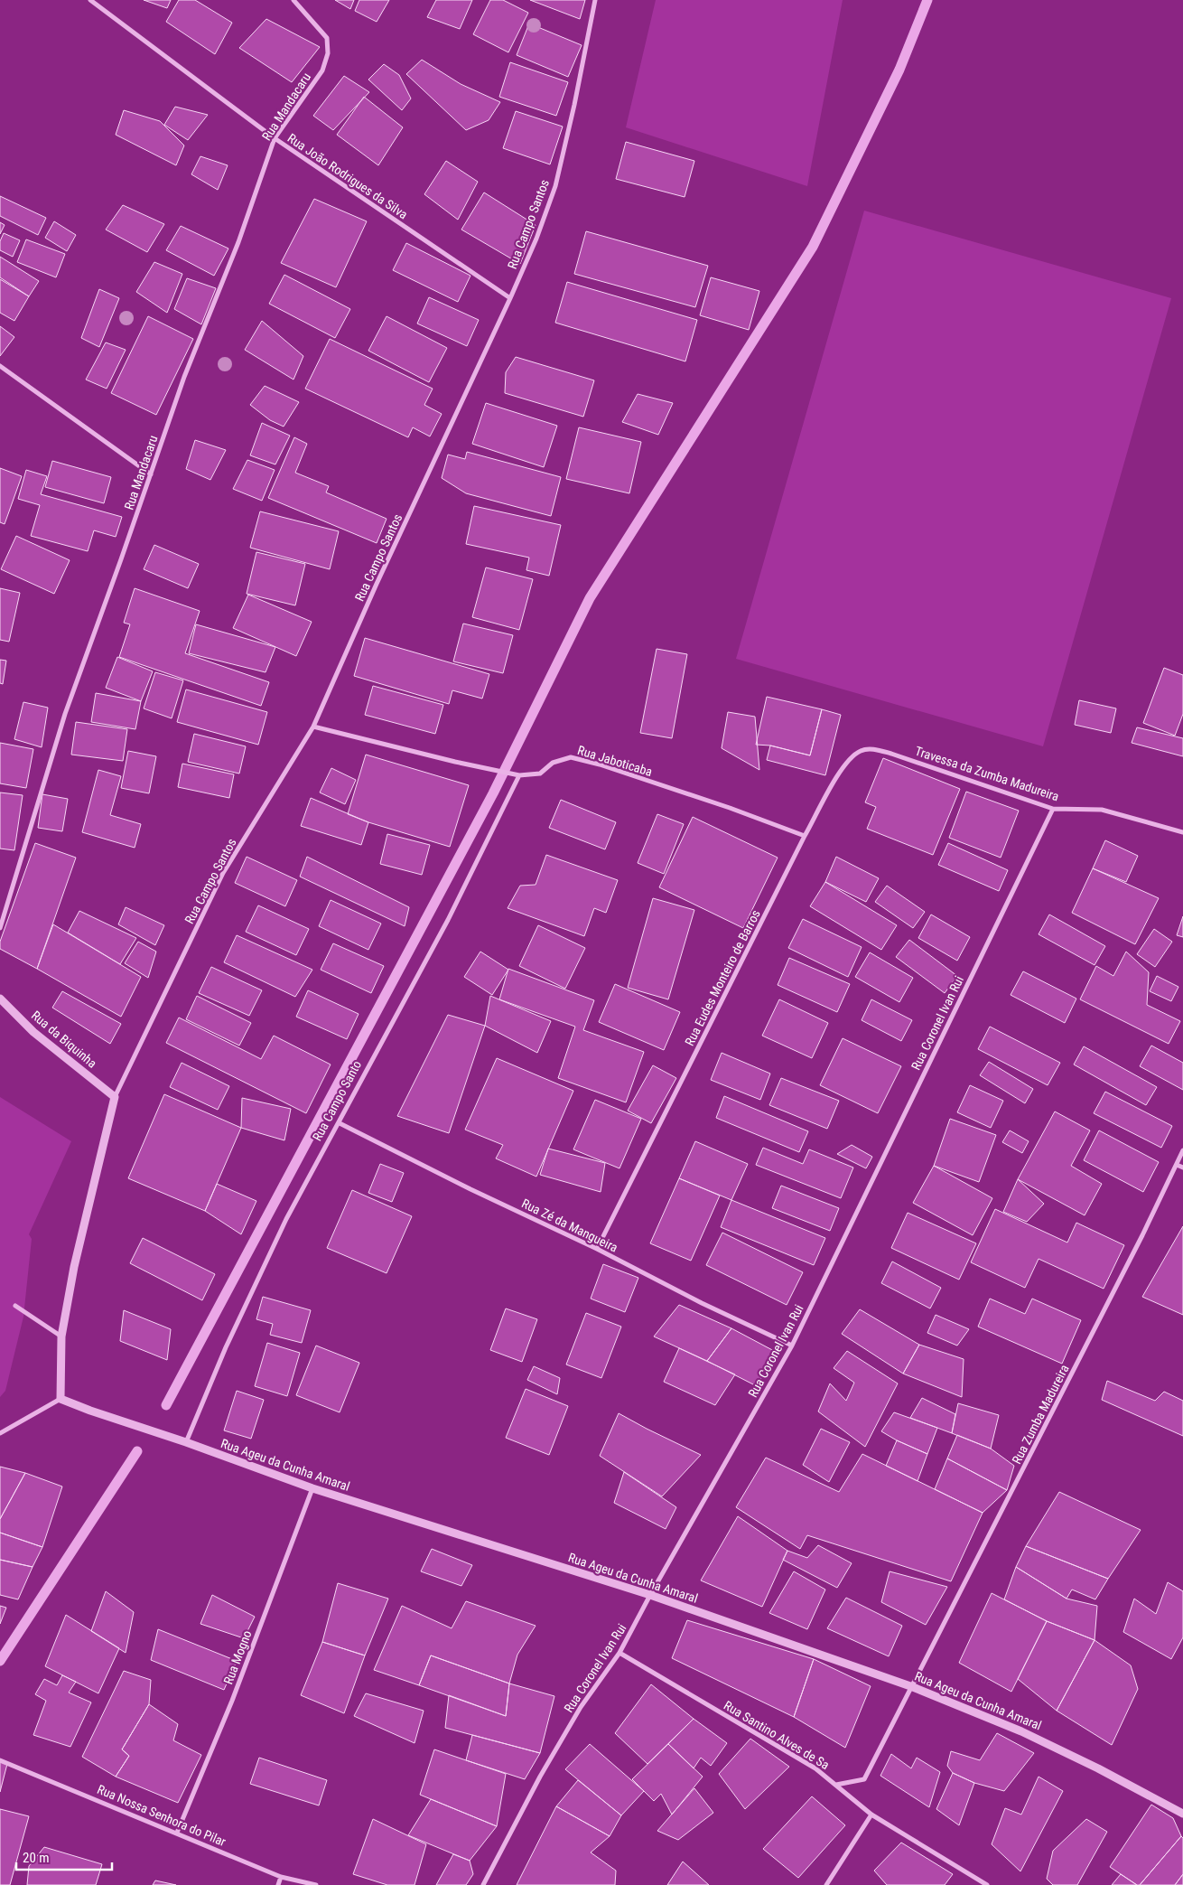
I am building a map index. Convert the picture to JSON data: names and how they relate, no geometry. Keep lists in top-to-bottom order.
{
  "streets": {
    "street": [
      "Rua Mandacaru",
      "Rua João Rodrigues da Silva",
      "Rua Campo Santos",
      "Rua Jaboticaba",
      "Travessa da Zumba Madureira",
      "Rua Eudes Monteiro de Barros",
      "Rua Coronel Ivan Rui",
      "Rua da Biquinha",
      "Rua Campo Santo",
      "Rua Zé da Mangueira",
      "Rua Zumba Madureira",
      "Rua Ageu da Cunha Amaral",
      "Rua Mogno",
      "Rua Santino Alves de Sa",
      "Rua Nossa Senhora do Pilar"
    ]
  },
  "crossings": [
    ["Rua Mandacaru", "Rua João Rodrigues da Silva"],
    ["Rua João Rodrigues da Silva", "Rua Campo Santos"],
    ["Rua Campo Santos", "Rua Jaboticaba"],
    ["Rua Campo Santos", "Rua da Biquinha"],
    ["Rua Jaboticaba", "Rua Eudes Monteiro de Barros"],
    ["Rua Jaboticaba", "Rua Campo Santo"],
    ["Travessa da Zumba Madureira", "Rua Eudes Monteiro de Barros"],
    ["Travessa da Zumba Madureira", "Rua Coronel Ivan Rui"],
    ["Rua Eudes Monteiro de Barros", "Rua Zé da Mangueira"],
    ["Rua Coronel Ivan Rui", "Rua Zé da Mangueira"],
    ["Rua Coronel Ivan Rui", "Rua Ageu da Cunha Amaral"],
    ["Rua Coronel Ivan Rui", "Rua Santino Alves de Sa"],
    ["Rua Campo Santo", "Rua Zé da Mangueira"],
    ["Rua Campo Santo", "Rua Ageu da Cunha Amaral"],
    ["Rua Zumba Madureira", "Rua Ageu da Cunha Amaral"],
    ["Rua Zumba Madureira", "Rua Santino Alves de Sa"],
    ["Rua Ageu da Cunha Amaral", "Rua Mogno"],
    ["Rua Mogno", "Rua Nossa Senhora do Pilar"]
  ],
  "scale_bar": "20 m"
}
